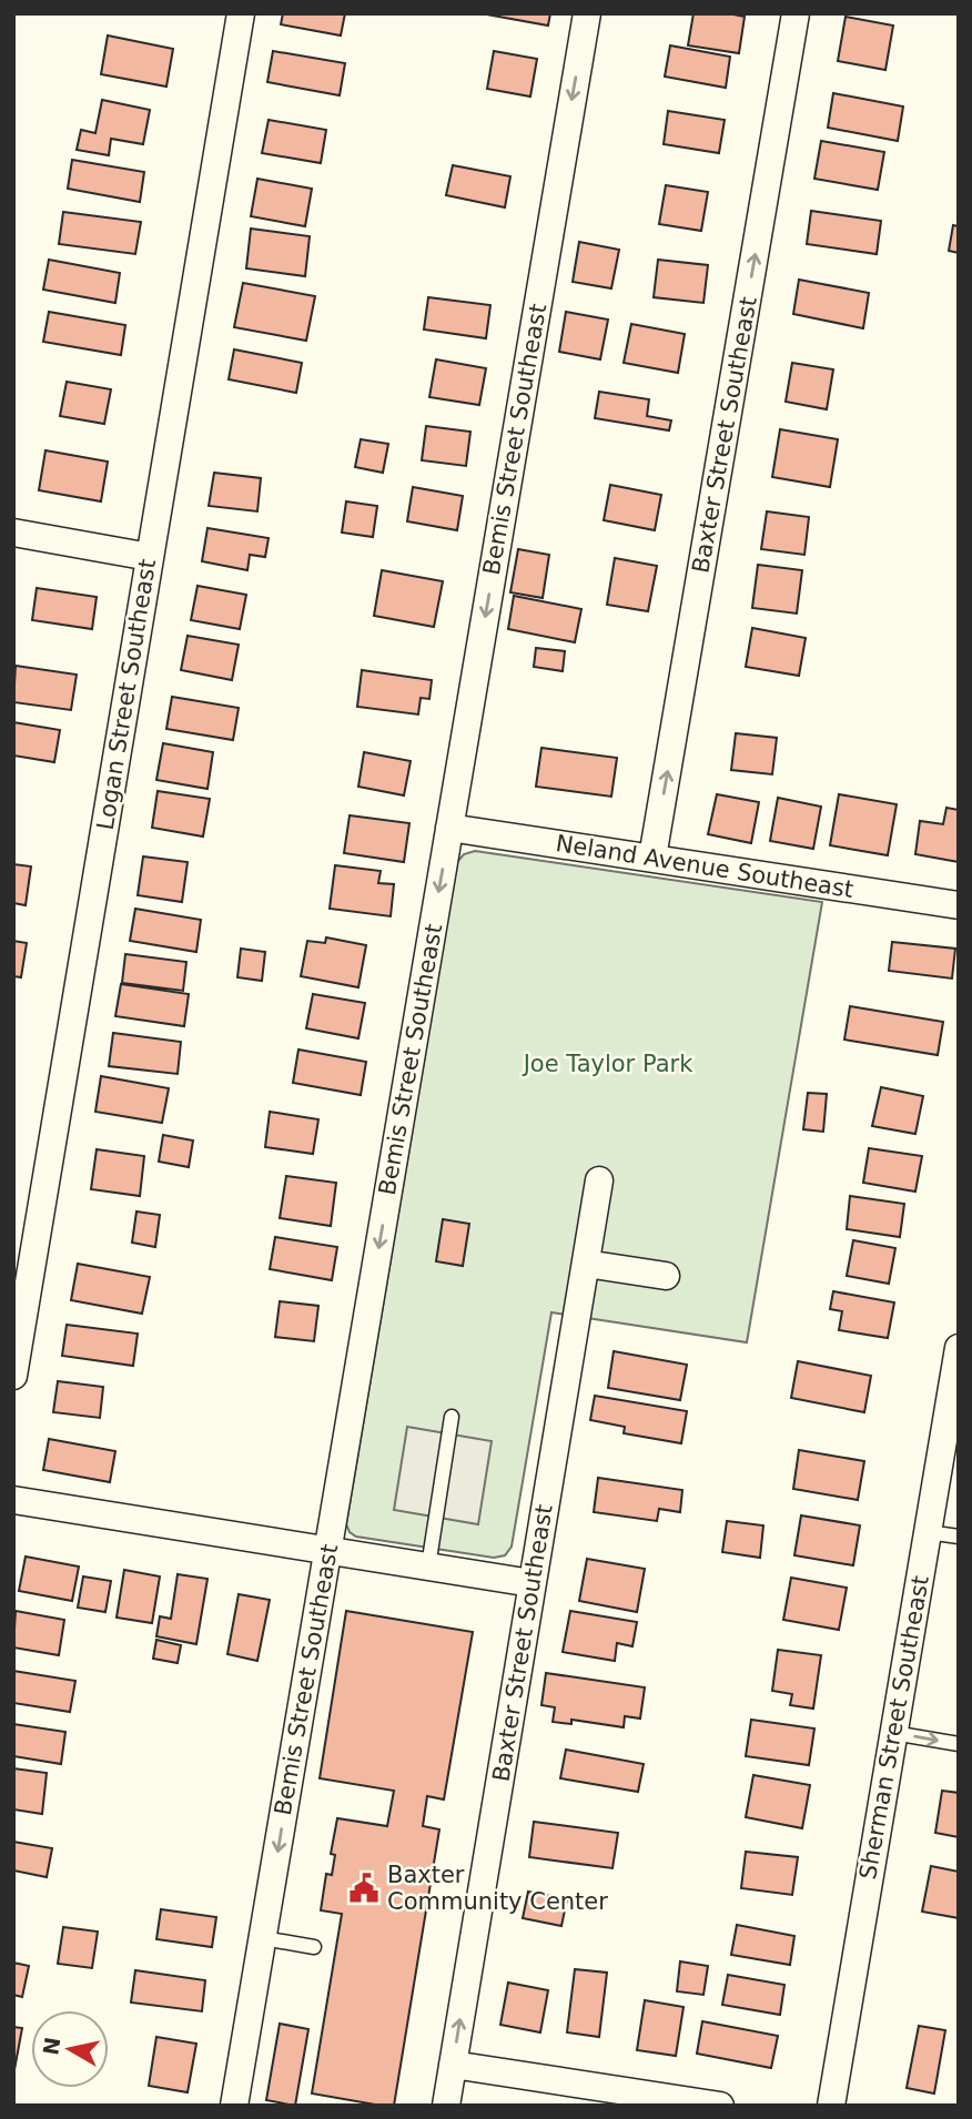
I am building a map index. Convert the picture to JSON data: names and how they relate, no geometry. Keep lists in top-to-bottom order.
{
  "streets": {
    "street": [
      "Baxter Street Southeast",
      "Bemis Street Southeast",
      "Logan Street Southeast",
      "Neland Avenue Southeast",
      "Sherman Street Southeast"
    ]
  },
  "crossings": [
    ["Baxter Street Southeast", "Neland Avenue Southeast"],
    ["Bemis Street Southeast", "Neland Avenue Southeast"]
  ],
  "one_way": ["Baxter Street Southeast", "Bemis Street Southeast"],
  "parks": ["Joe Taylor Park"],
  "places": {
    "public building": ["Baxter Community Center"]
  },
  "north": "left"
}
